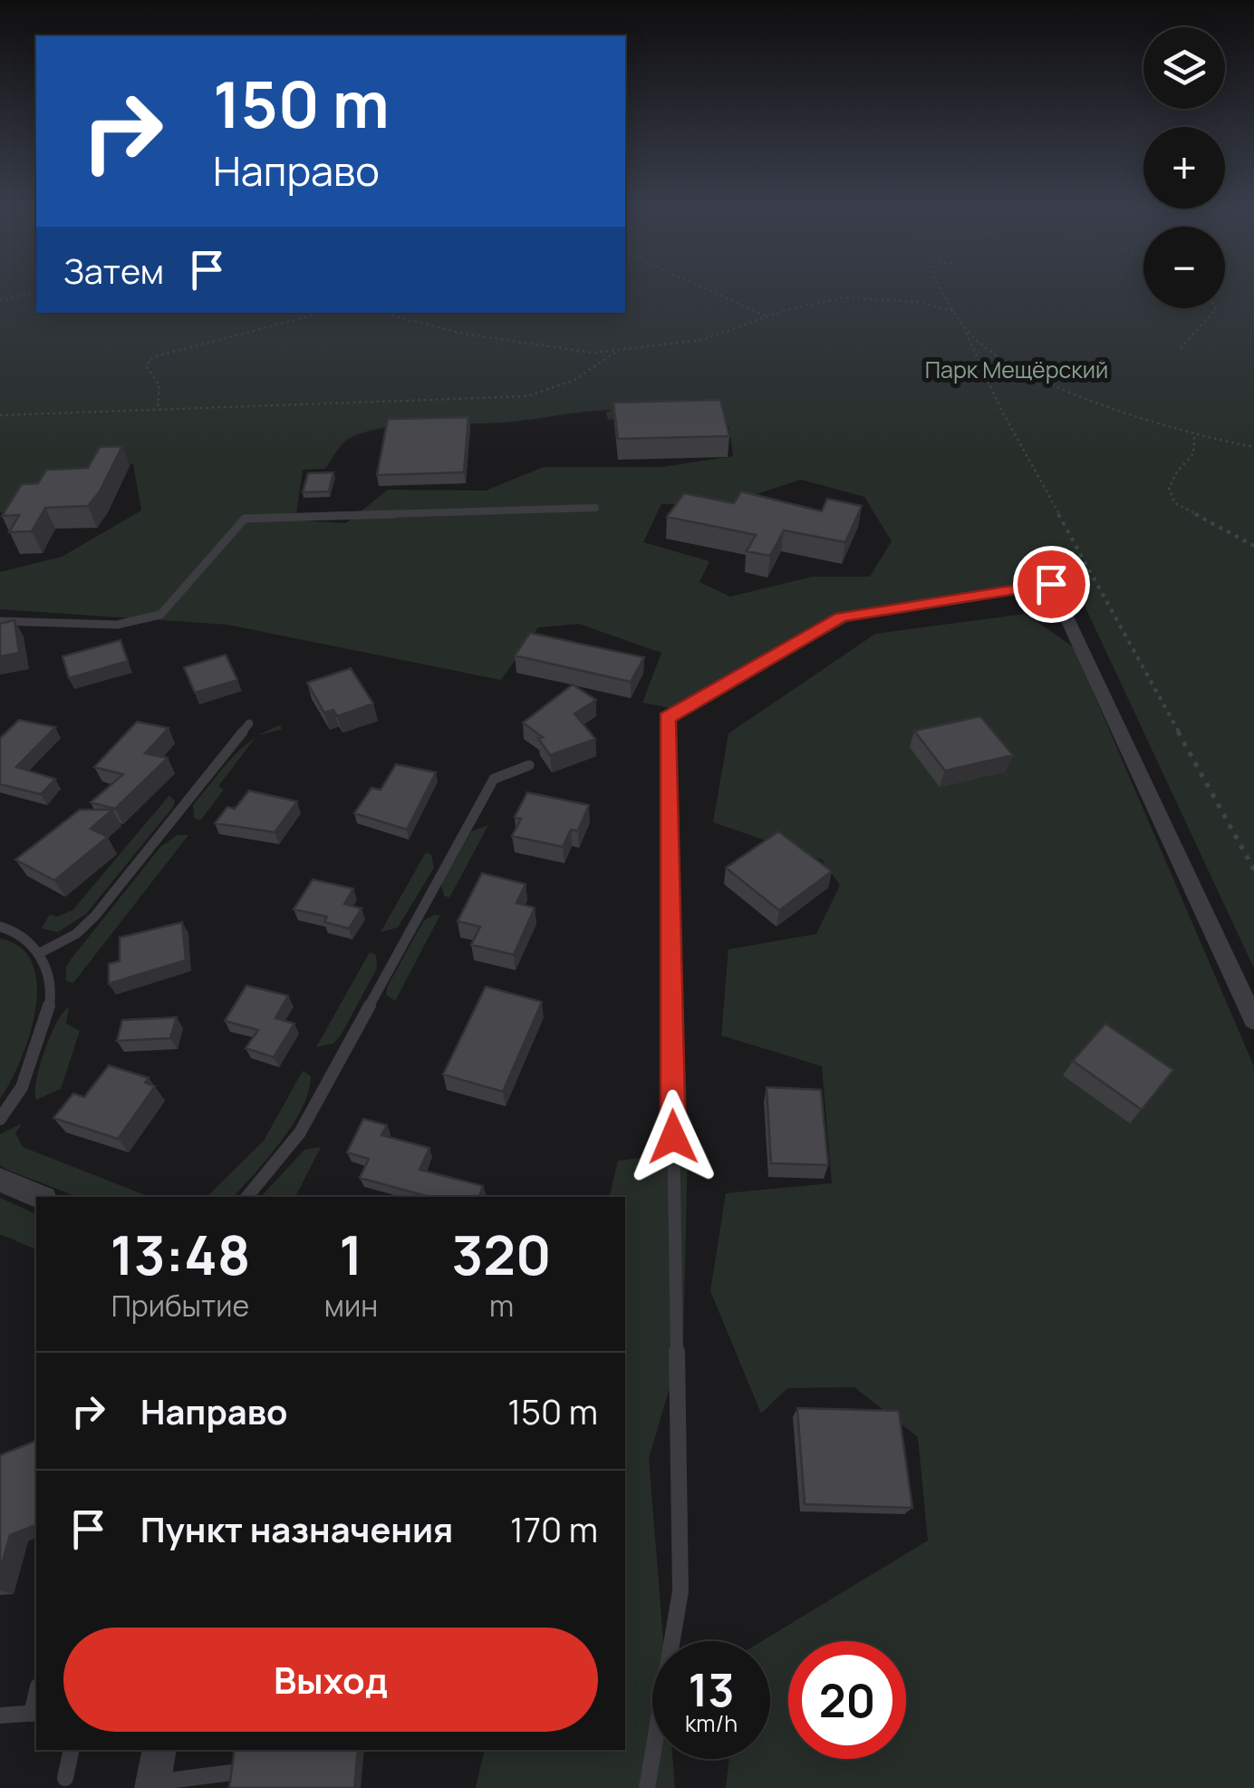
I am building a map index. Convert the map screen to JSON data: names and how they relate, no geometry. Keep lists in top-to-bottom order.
{
  "parks": ["Парк Мещёрский"],
  "page": {
    "map_buttons": ["+", "−"],
    "turn": ["150 m", "Направо"],
    "then": "Затем",
    "eta": [
      "13:48",
      "Прибытие",
      "1",
      "мин",
      "320",
      "m"
    ],
    "list": [
      {
        "name": "Направо",
        "value": "150 m"
      },
      {
        "name": "Пункт назначения",
        "value": "170 m"
      }
    ],
    "buttons": "Выход",
    "speed": "13 km/h",
    "limit": "20"
  }
}
